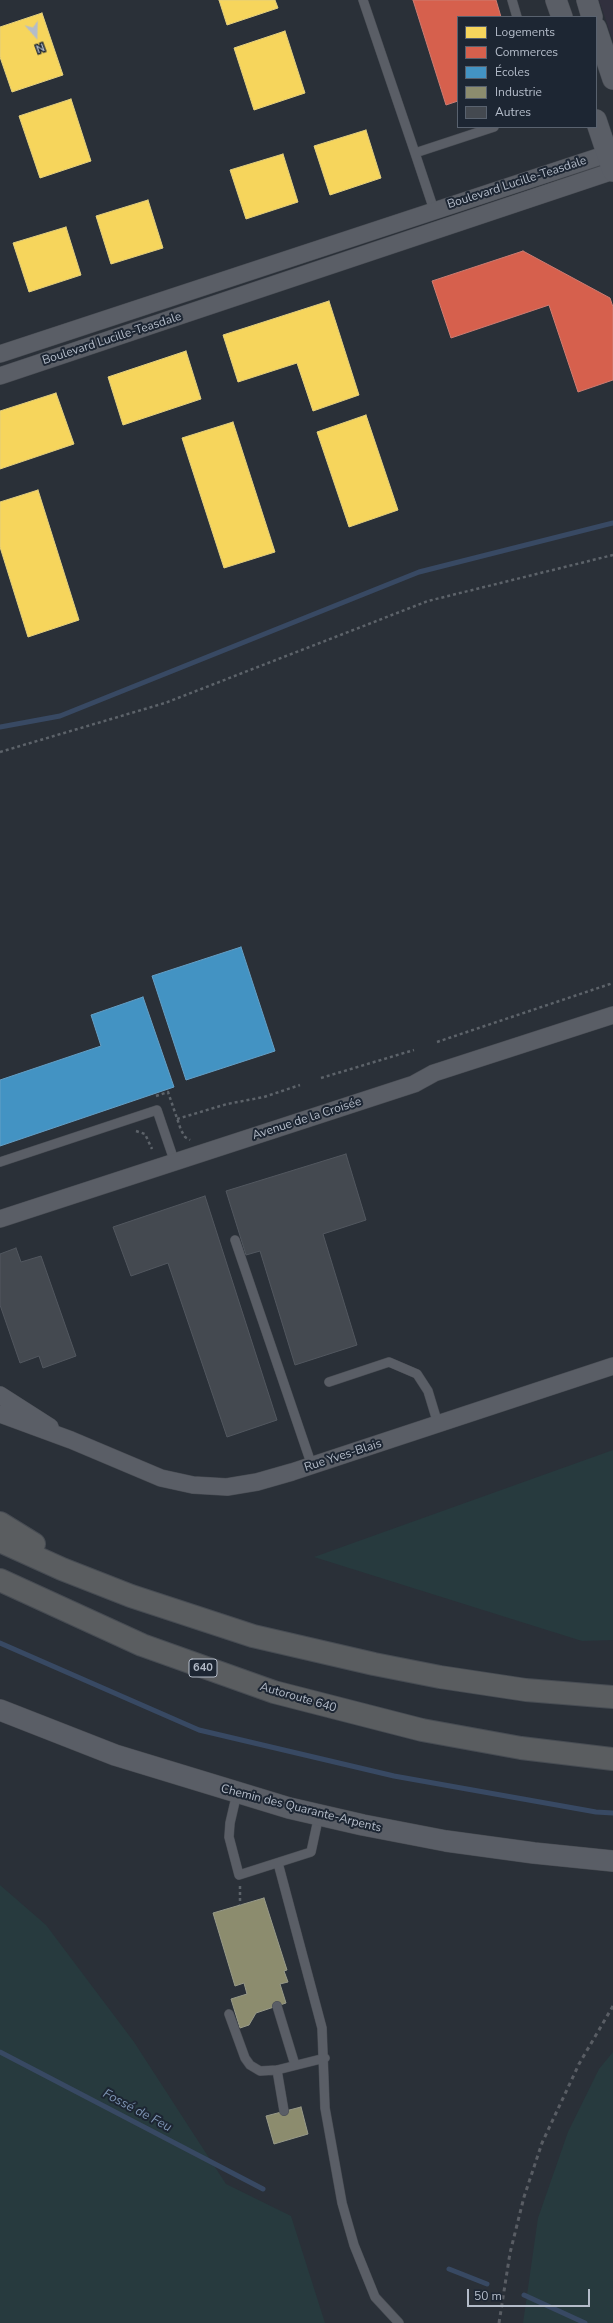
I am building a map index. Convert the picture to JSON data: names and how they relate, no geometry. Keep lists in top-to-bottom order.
{
  "streets": {
    "highway": ["640", "Autoroute 640"],
    "street": [
      "Boulevard Lucille-Teasdale",
      "Avenue de la Croisée",
      "Rue Yves-Blais",
      "Chemin des Quarante-Arpents"
    ]
  },
  "water": ["Fossé de Feu"],
  "legend": [
    "Logements",
    "Commerces",
    "Écoles",
    "Industrie",
    "Autres"
  ],
  "scale_bar": "50 m",
  "north": "bottom"
}
